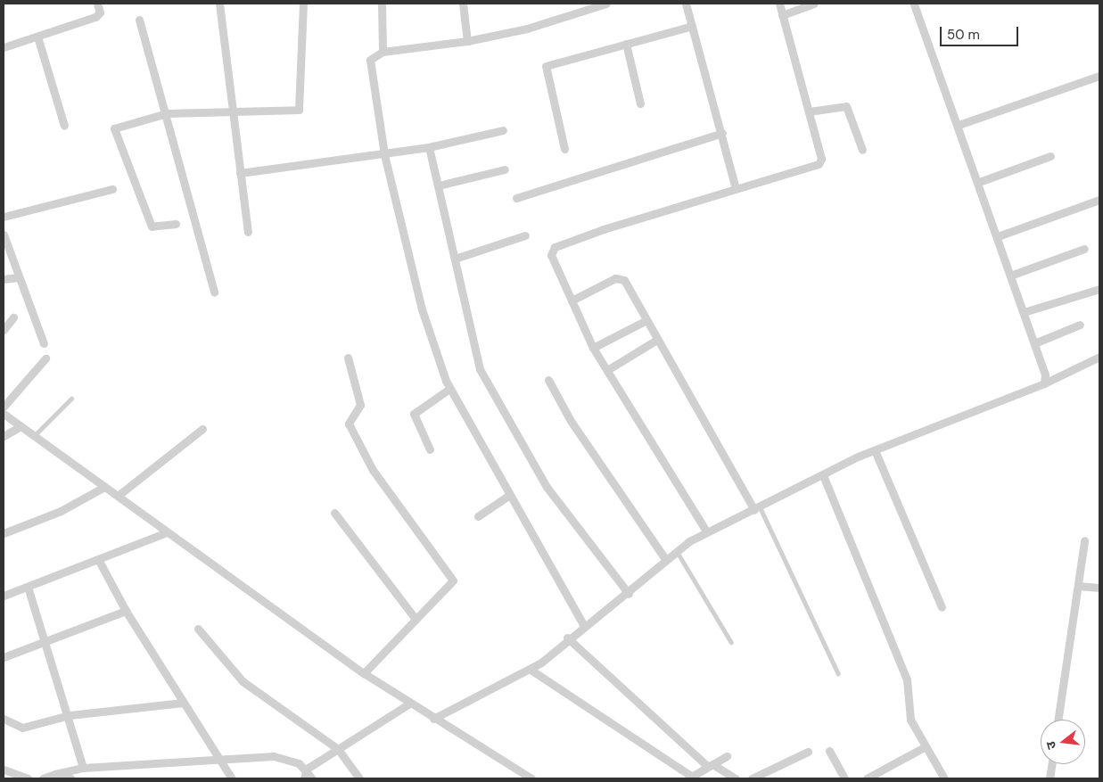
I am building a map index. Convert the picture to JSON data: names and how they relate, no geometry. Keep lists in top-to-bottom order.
{
  "scale_bar": "50 m",
  "north": "left"
}
